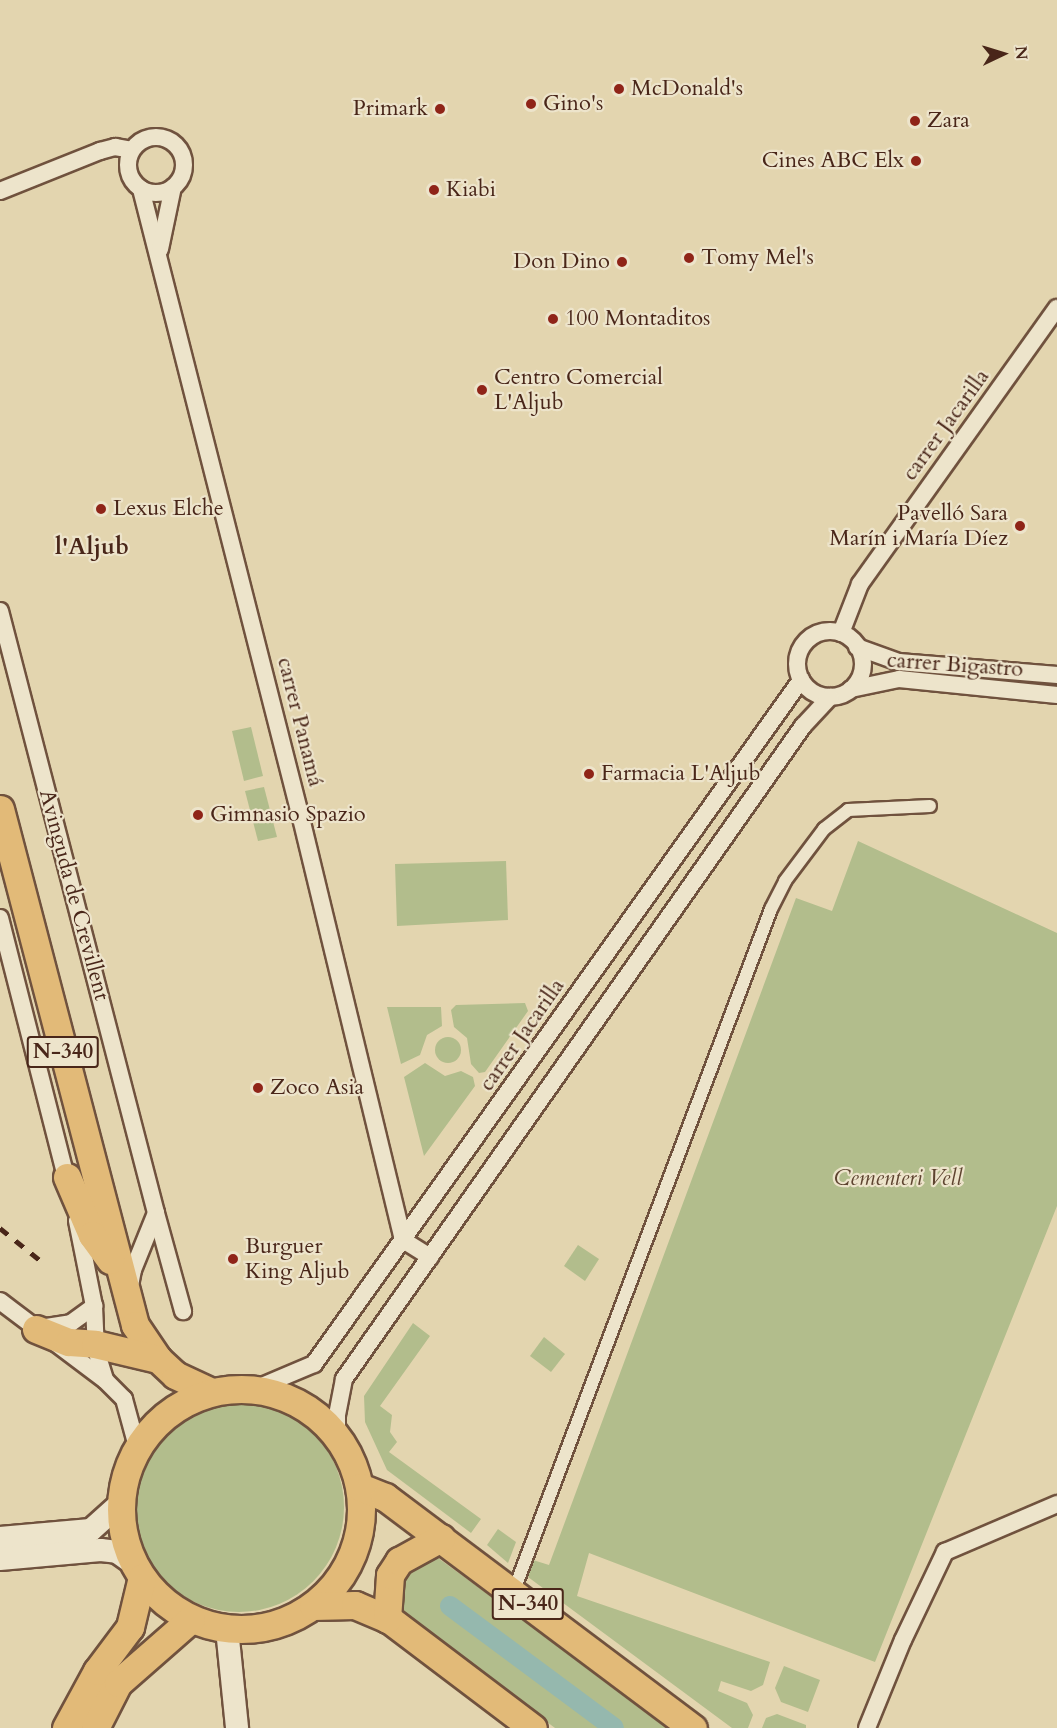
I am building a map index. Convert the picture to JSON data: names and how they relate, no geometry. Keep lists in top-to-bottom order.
{
  "streets": {
    "highway": ["N-340"],
    "street": [
      "carrer Jacarilla",
      "carrer Bigastro",
      "carrer Panamá",
      "Avinguda de Crevillent"
    ]
  },
  "crossings": [
    ["carrer Jacarilla", "carrer Bigastro"],
    ["carrer Jacarilla", "carrer Panamá"],
    ["carrer Jacarilla", "N-340"]
  ],
  "districts": ["l'Aljub"],
  "parks": ["Cementeri Vell"],
  "places": [
    "McDonald's",
    "Gino's",
    "Primark",
    "Zara",
    "Cines ABC Elx",
    "Kiabi",
    "Tomy Mel's",
    "Don Dino",
    "100 Montaditos",
    "Centro Comercial L'Aljub",
    "Lexus Elche",
    "Pavelló Sara Marín i María Díez",
    "Farmacia L'Aljub",
    "Gimnasio Spazio",
    "Zoco Asia",
    "Burguer King Aljub"
  ],
  "north": "right"
}
